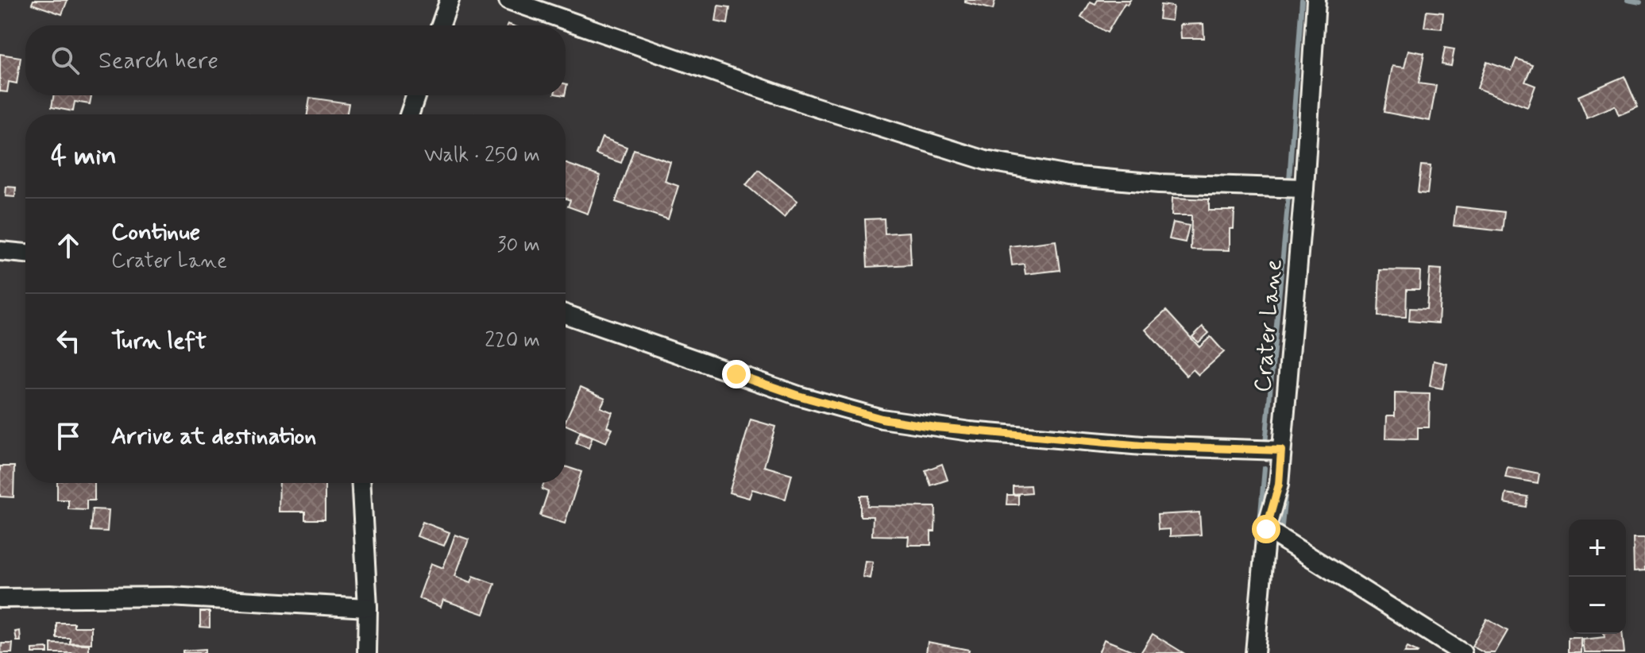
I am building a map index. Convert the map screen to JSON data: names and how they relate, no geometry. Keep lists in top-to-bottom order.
{
  "streets": {
    "street": ["Crater Lane"]
  },
  "page": {
    "search": "Search here",
    "heading": ["4 min", "Walk · 250 m"],
    "list": [
      ["Continue", "Crater Lane", "30 m"],
      ["Turn left", "220 m"],
      "Arrive at destination"
    ],
    "map_buttons": ["+", "−"]
  }
}
